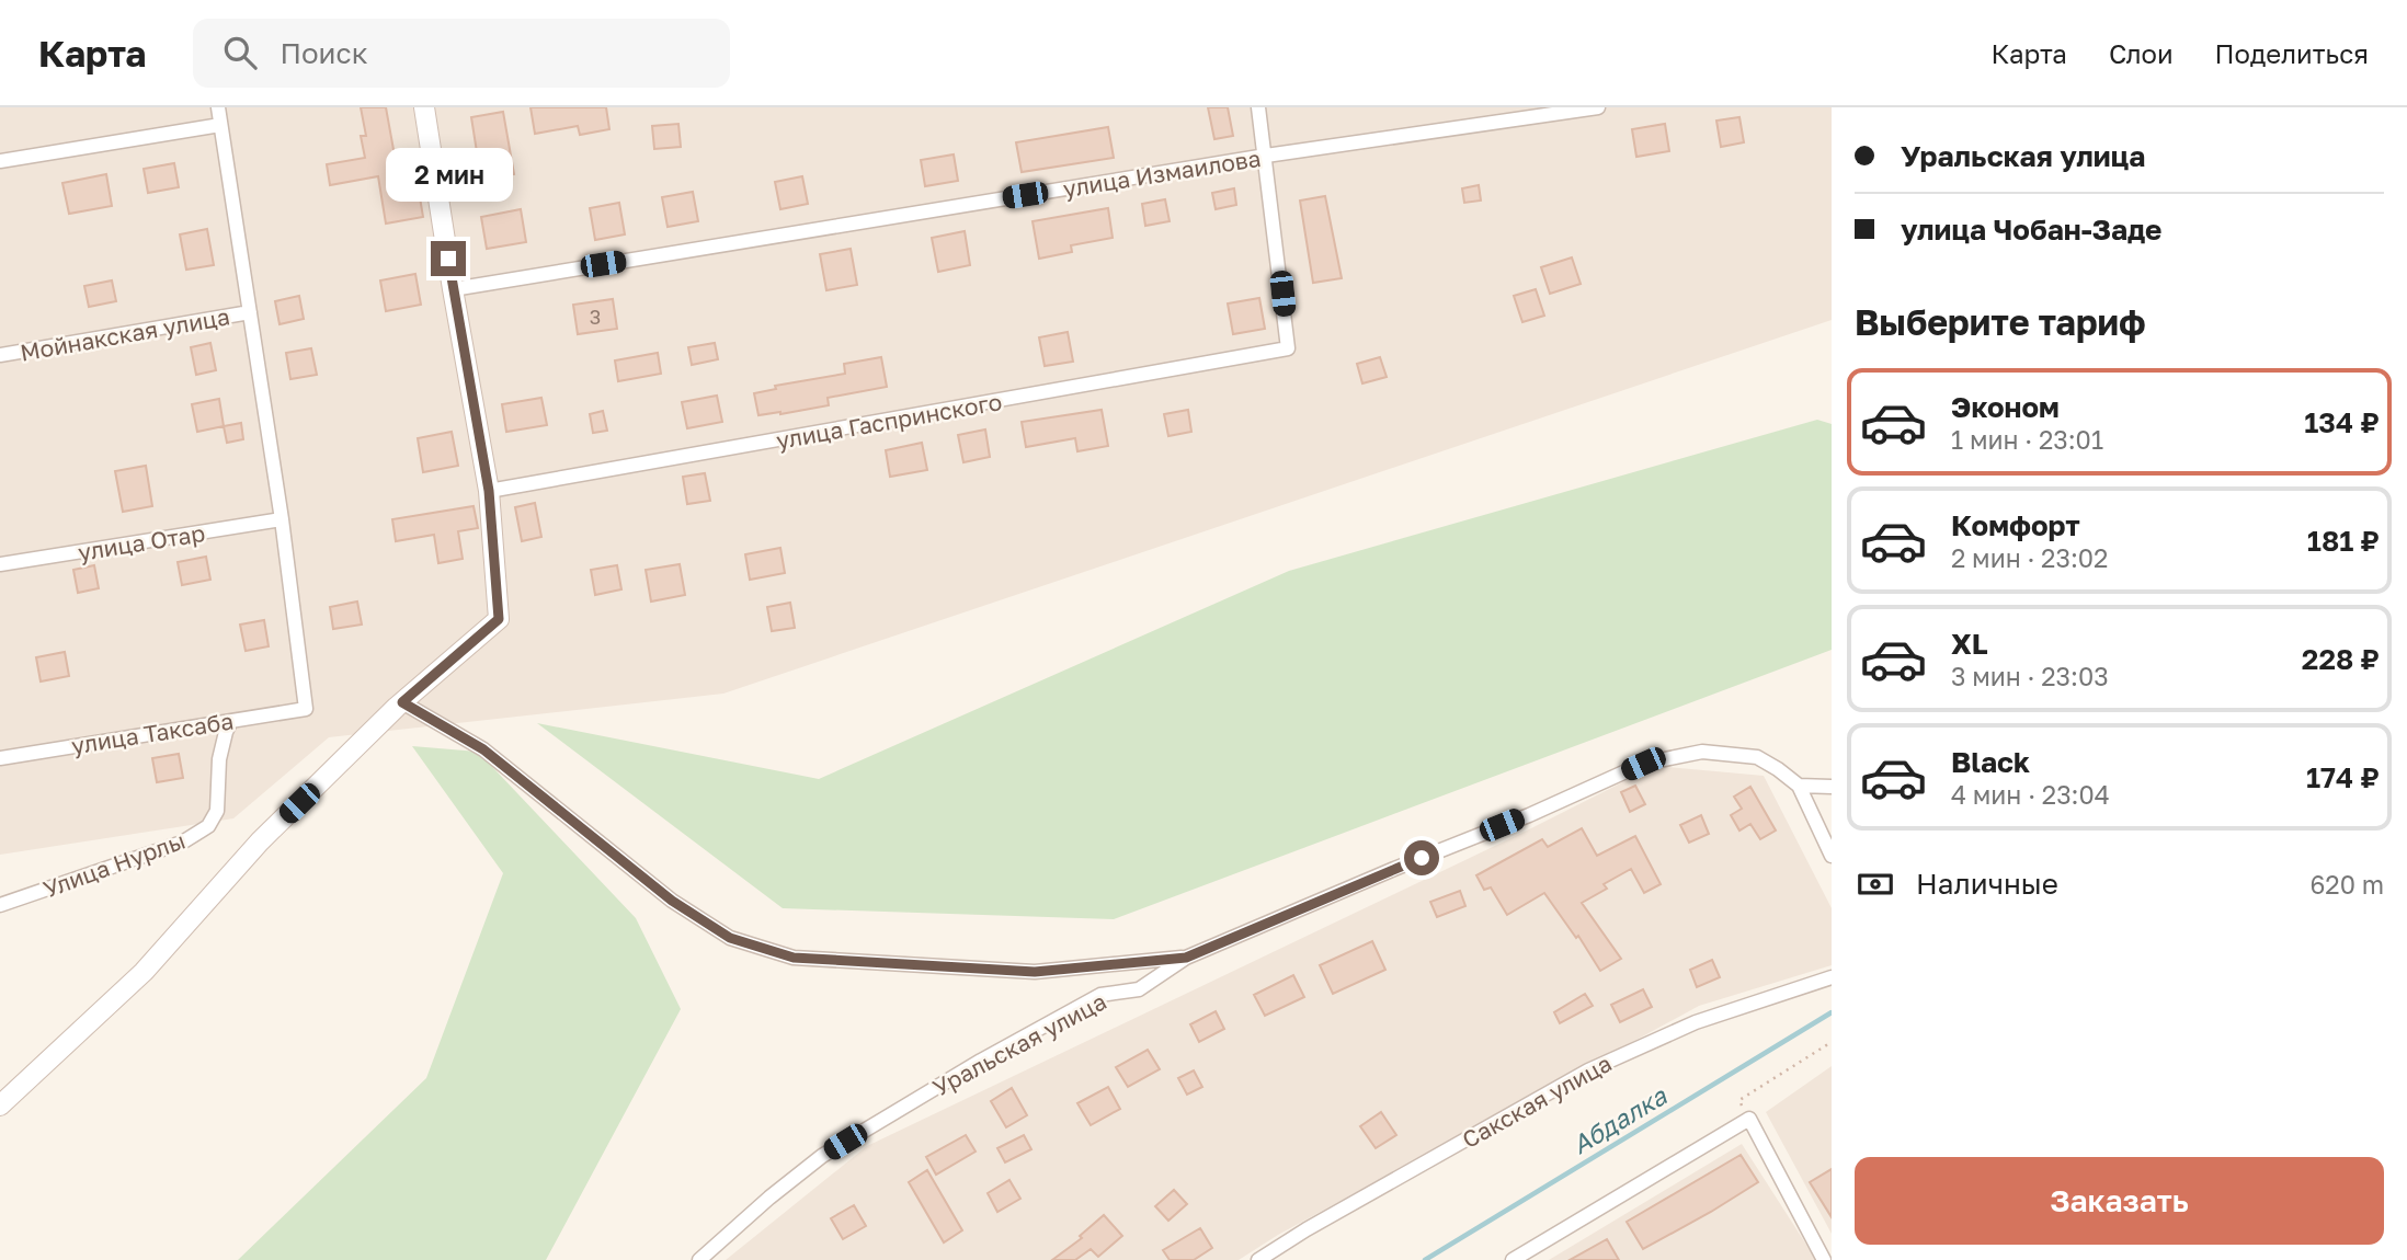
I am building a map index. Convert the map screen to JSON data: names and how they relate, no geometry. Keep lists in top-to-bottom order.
{
  "streets": {
    "street": [
      "улица Измаилова",
      "Мойнакская улица",
      "улица Гаспринского",
      "улица Отар",
      "улица Таксаба",
      "Улица Нурлы",
      "Уральская улица",
      "Сакская улица"
    ]
  },
  "crossings": [
    ["улица Измаилова", "улица Гаспринского"],
    ["улица Отар", "улица Таксаба"],
    ["улица Таксаба", "Улица Нурлы"]
  ],
  "water": ["Абдалка"],
  "house_numbers": ["3"],
  "page": {
    "header": "Карта",
    "search": "Поиск",
    "nav": ["Карта", "Слои", "Поделиться"],
    "banner": ["Уральская улица", "улица Чобан-Заде"],
    "bubble": "2 мин",
    "heading": "Выберите тариф",
    "list": [
      {
        "name": "Эконом",
        "note": "1 мин · 23:01",
        "value": "134 ₽"
      },
      {
        "name": "Комфорт",
        "note": "2 мин · 23:02",
        "value": "181 ₽"
      },
      {
        "name": "XL",
        "note": "3 мин · 23:03",
        "value": "228 ₽"
      },
      {
        "name": "Black",
        "note": "4 мин · 23:04",
        "value": "174 ₽"
      }
    ],
    "pay": ["Наличные", "620 m"],
    "buttons": "Заказать"
  }
}
